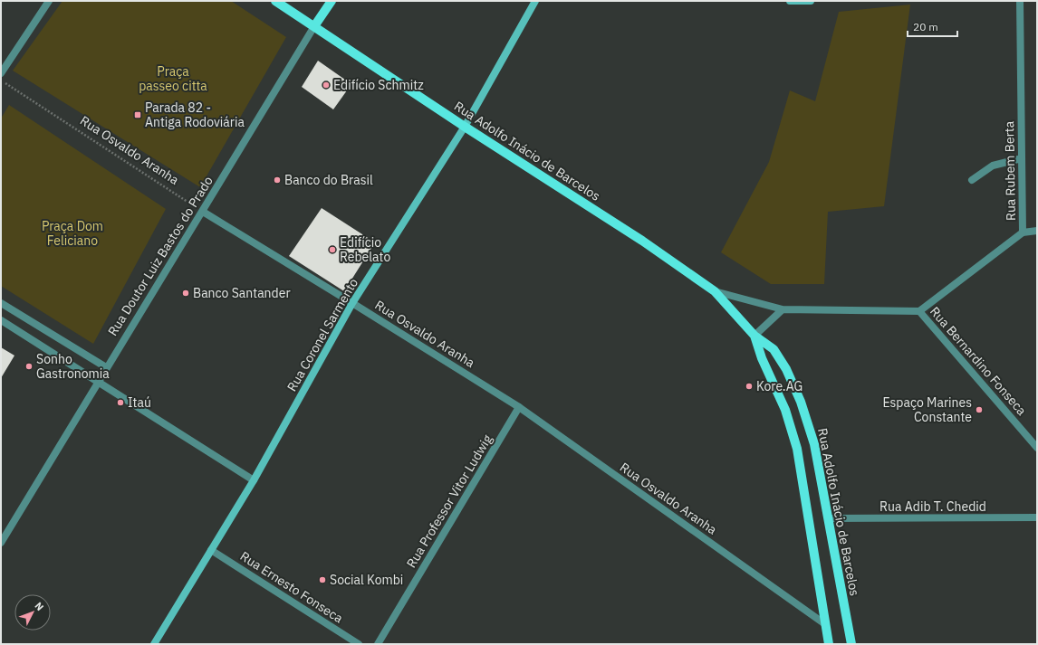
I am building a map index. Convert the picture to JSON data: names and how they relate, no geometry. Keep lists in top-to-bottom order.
{
  "streets": {
    "main road": ["Rua Adolfo Inácio de Barcelos", "Rua Doutor Luiz Bastos do Prado", "Rua Coronel Sarmento"],
    "street": [
      "Rua Osvaldo Aranha",
      "Rua Rubem Berta",
      "Rua Bernardino Fonseca",
      "Rua Professor Vitor Ludwig",
      "Rua Adib T. Chedid",
      "Rua Ernesto Fonseca"
    ]
  },
  "crossings": [
    ["Rua Osvaldo Aranha", "Rua Adolfo Inácio de Barcelos"],
    ["Rua Osvaldo Aranha", "Rua Doutor Luiz Bastos do Prado"],
    ["Rua Osvaldo Aranha", "Rua Coronel Sarmento"],
    ["Rua Osvaldo Aranha", "Rua Professor Vitor Ludwig"],
    ["Rua Adolfo Inácio de Barcelos", "Rua Doutor Luiz Bastos do Prado"],
    ["Rua Adolfo Inácio de Barcelos", "Rua Coronel Sarmento"],
    ["Rua Adolfo Inácio de Barcelos", "Rua Bernardino Fonseca"],
    ["Rua Adolfo Inácio de Barcelos", "Rua Adib T. Chedid"],
    ["Rua Rubem Berta", "Rua Bernardino Fonseca"],
    ["Rua Coronel Sarmento", "Rua Ernesto Fonseca"]
  ],
  "parks": ["Praça passeo citta", "Praça Dom Feliciano"],
  "places": {
    "other": [
      "Edifício Schmitz",
      "Banco do Brasil",
      "Edifício Rebelato",
      "Banco Santander",
      "Sonho Gastronomia",
      "Kore.AG",
      "Itaú",
      "Espaço Marines Constante",
      "Social Kombi"
    ],
    "transit": ["Parada 82 - Antiga Rodoviária"]
  },
  "scale_bar": "20 m",
  "north": "top right"
}
